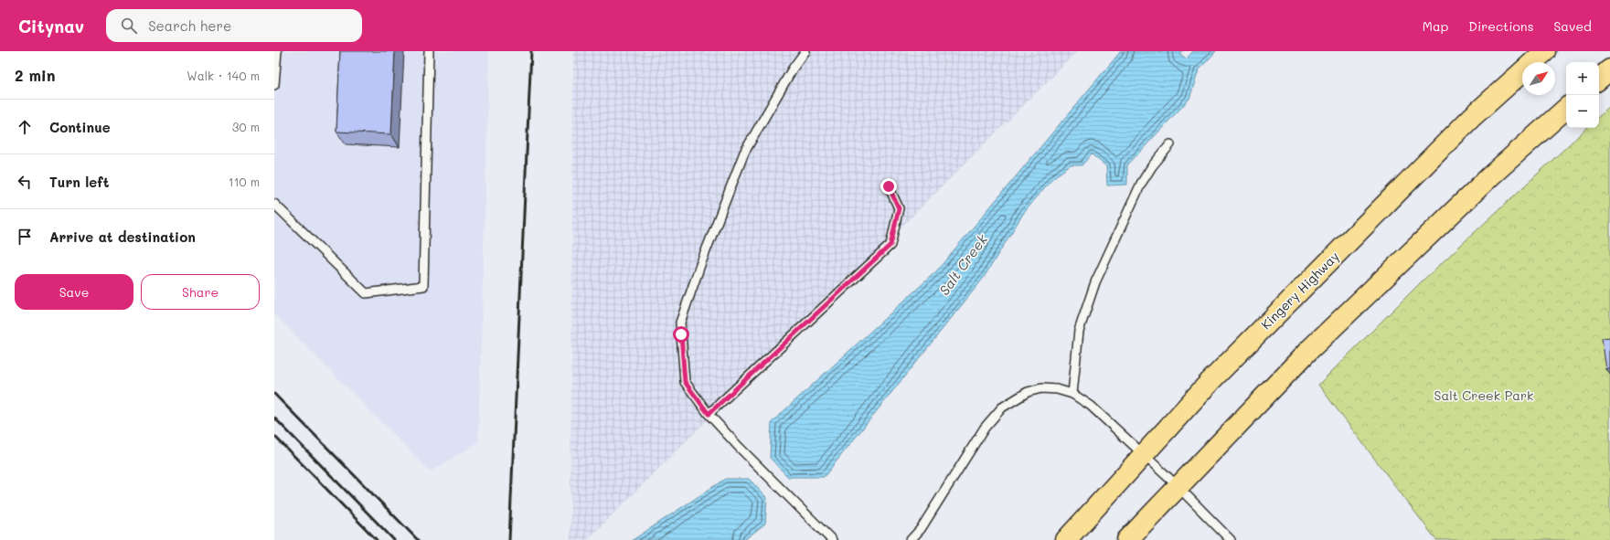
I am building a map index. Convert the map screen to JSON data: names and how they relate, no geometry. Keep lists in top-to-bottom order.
{
  "streets": {
    "highway": ["Kingery Highway"]
  },
  "water": ["Salt Creek"],
  "parks": ["Salt Creek Park"],
  "north": "top right",
  "page": {
    "header": "Citynav",
    "search": "Search here",
    "nav": ["Map", "Directions", "Saved"],
    "heading": ["2 min", "Walk · 140 m"],
    "map_buttons": ["+", "−"],
    "list": [
      ["Continue", "30 m"],
      ["Turn left", "110 m"],
      "Arrive at destination"
    ],
    "buttons": ["Save", "Share"]
  }
}
